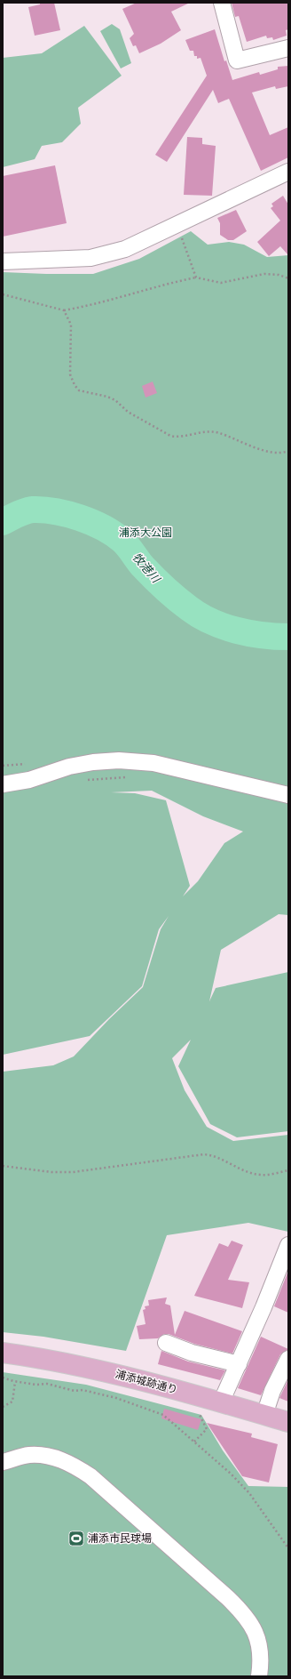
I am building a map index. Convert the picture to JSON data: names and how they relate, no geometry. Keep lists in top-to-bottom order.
{
  "streets": {
    "main road": ["浦添城跡通り"]
  },
  "water": ["牧港川"],
  "parks": ["浦添大公園"],
  "places": {
    "sports": ["浦添市民球場"]
  }
}
